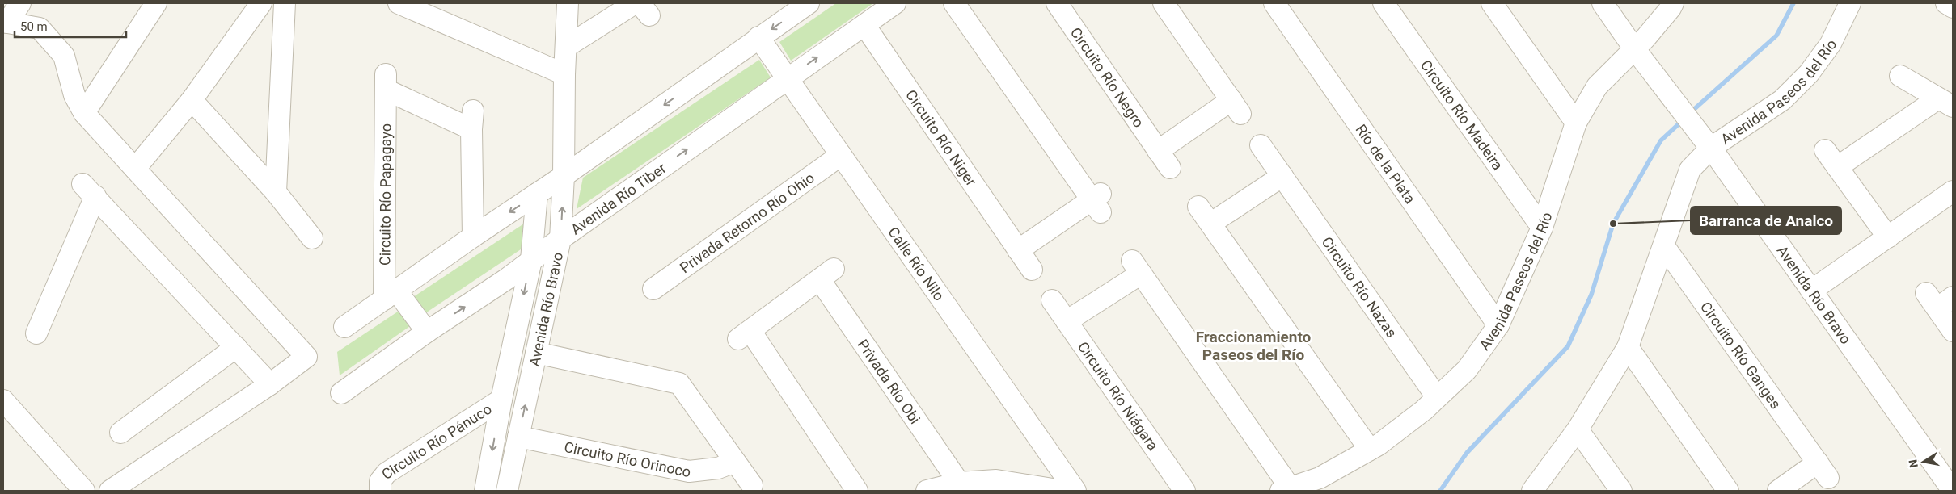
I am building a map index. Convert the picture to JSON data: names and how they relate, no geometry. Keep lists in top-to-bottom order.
{
  "streets": {
    "street": [
      "Circuito Río Negro",
      "Avenida Paseos del Río",
      "Circuito Río Madeira",
      "Circuito Río Niger",
      "Río de la Plata",
      "Circuito Río Papagayo",
      "Avenida Río Tiber",
      "Privada Retorno Río Ohio",
      "Calle Río Nilo",
      "Circuito Río Nazas",
      "Avenida Río Bravo",
      "Circuito Río Ganges",
      "Privada Río Obi",
      "Circuito Río Niágara",
      "Circuito Río Pánuco",
      "Circuito Río Orinoco"
    ]
  },
  "crossings": [
    ["Avenida Paseos del Río", "Circuito Río Madeira"],
    ["Avenida Paseos del Río", "Río de la Plata"],
    ["Avenida Paseos del Río", "Circuito Río Nazas"],
    ["Avenida Paseos del Río", "Avenida Río Bravo"],
    ["Avenida Paseos del Río", "Circuito Río Ganges"],
    ["Circuito Río Niger", "Avenida Río Tiber"],
    ["Avenida Río Tiber", "Calle Río Nilo"],
    ["Avenida Río Tiber", "Avenida Río Bravo"],
    ["Privada Retorno Río Ohio", "Calle Río Nilo"],
    ["Avenida Río Bravo", "Circuito Río Pánuco"],
    ["Avenida Río Bravo", "Circuito Río Orinoco"]
  ],
  "districts": ["Fraccionamiento Paseos del Río"],
  "places": ["Barranca de Analco"],
  "scale_bar": "50 m",
  "north": "left"
}
